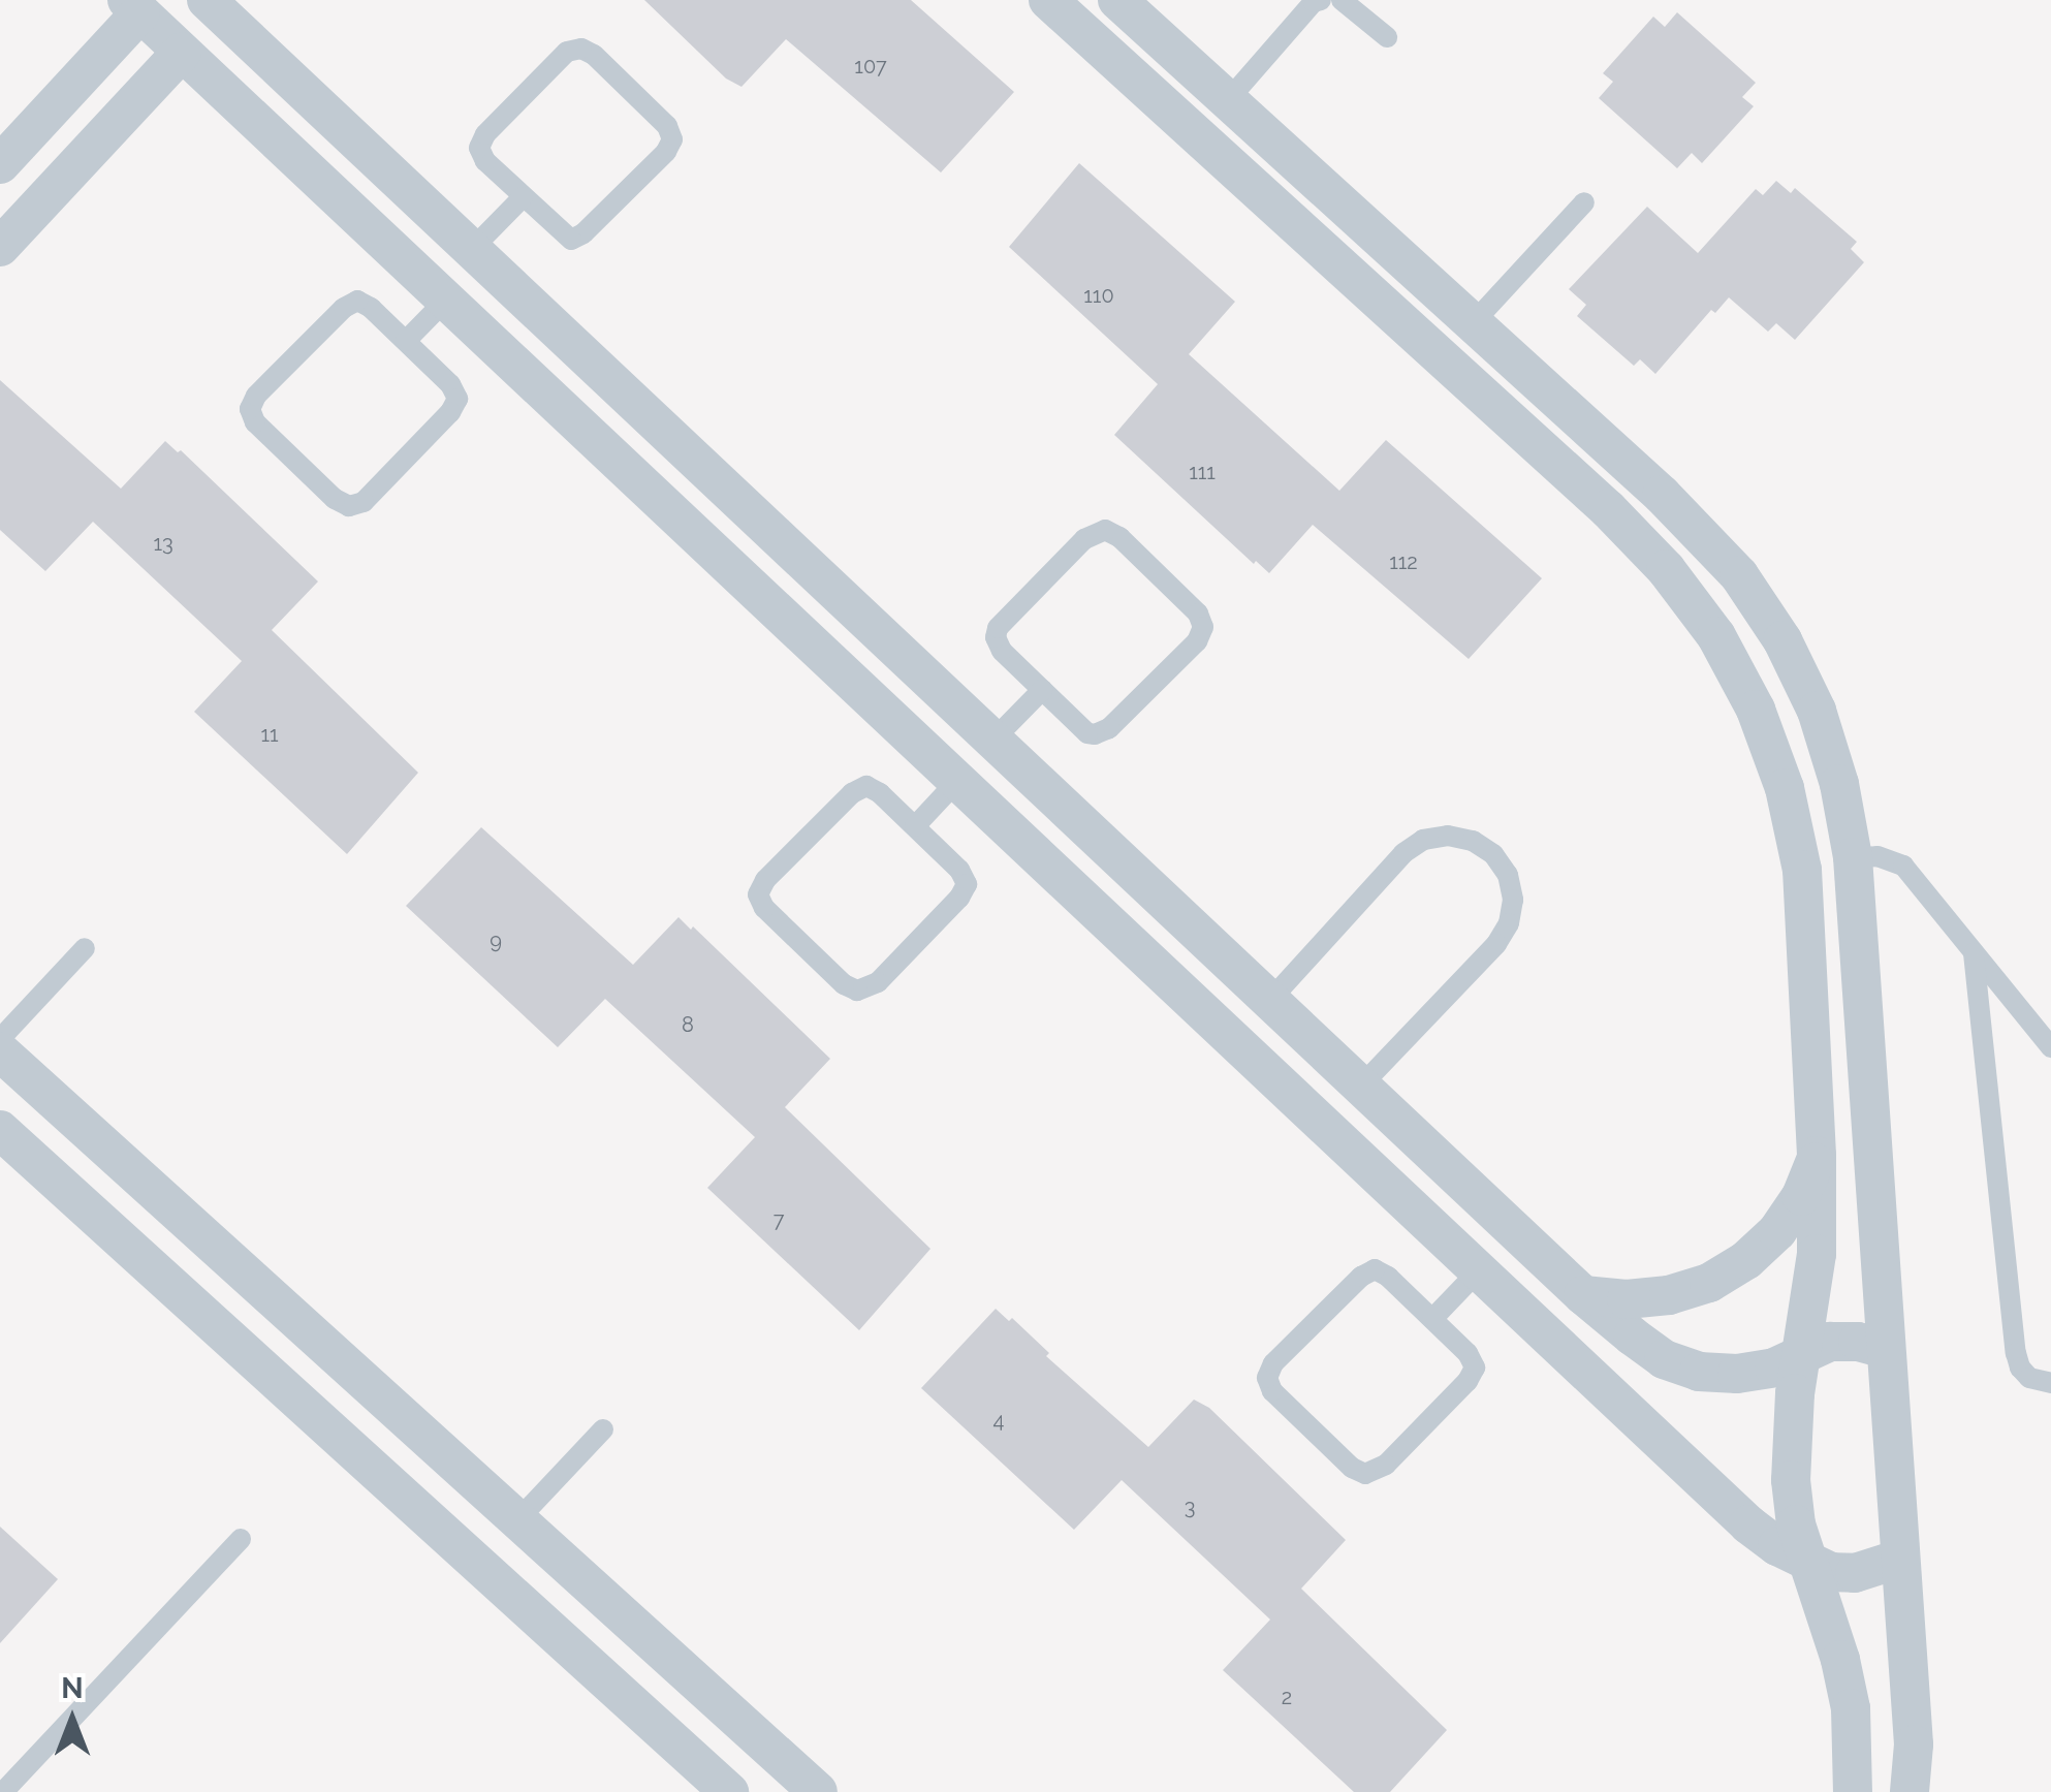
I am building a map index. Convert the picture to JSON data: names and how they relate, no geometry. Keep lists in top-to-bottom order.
{
  "house_numbers": [
    "107",
    "110",
    "111",
    "13",
    "112",
    "11",
    "9",
    "8",
    "7",
    "4",
    "3",
    "2"
  ],
  "north": "top"
}
